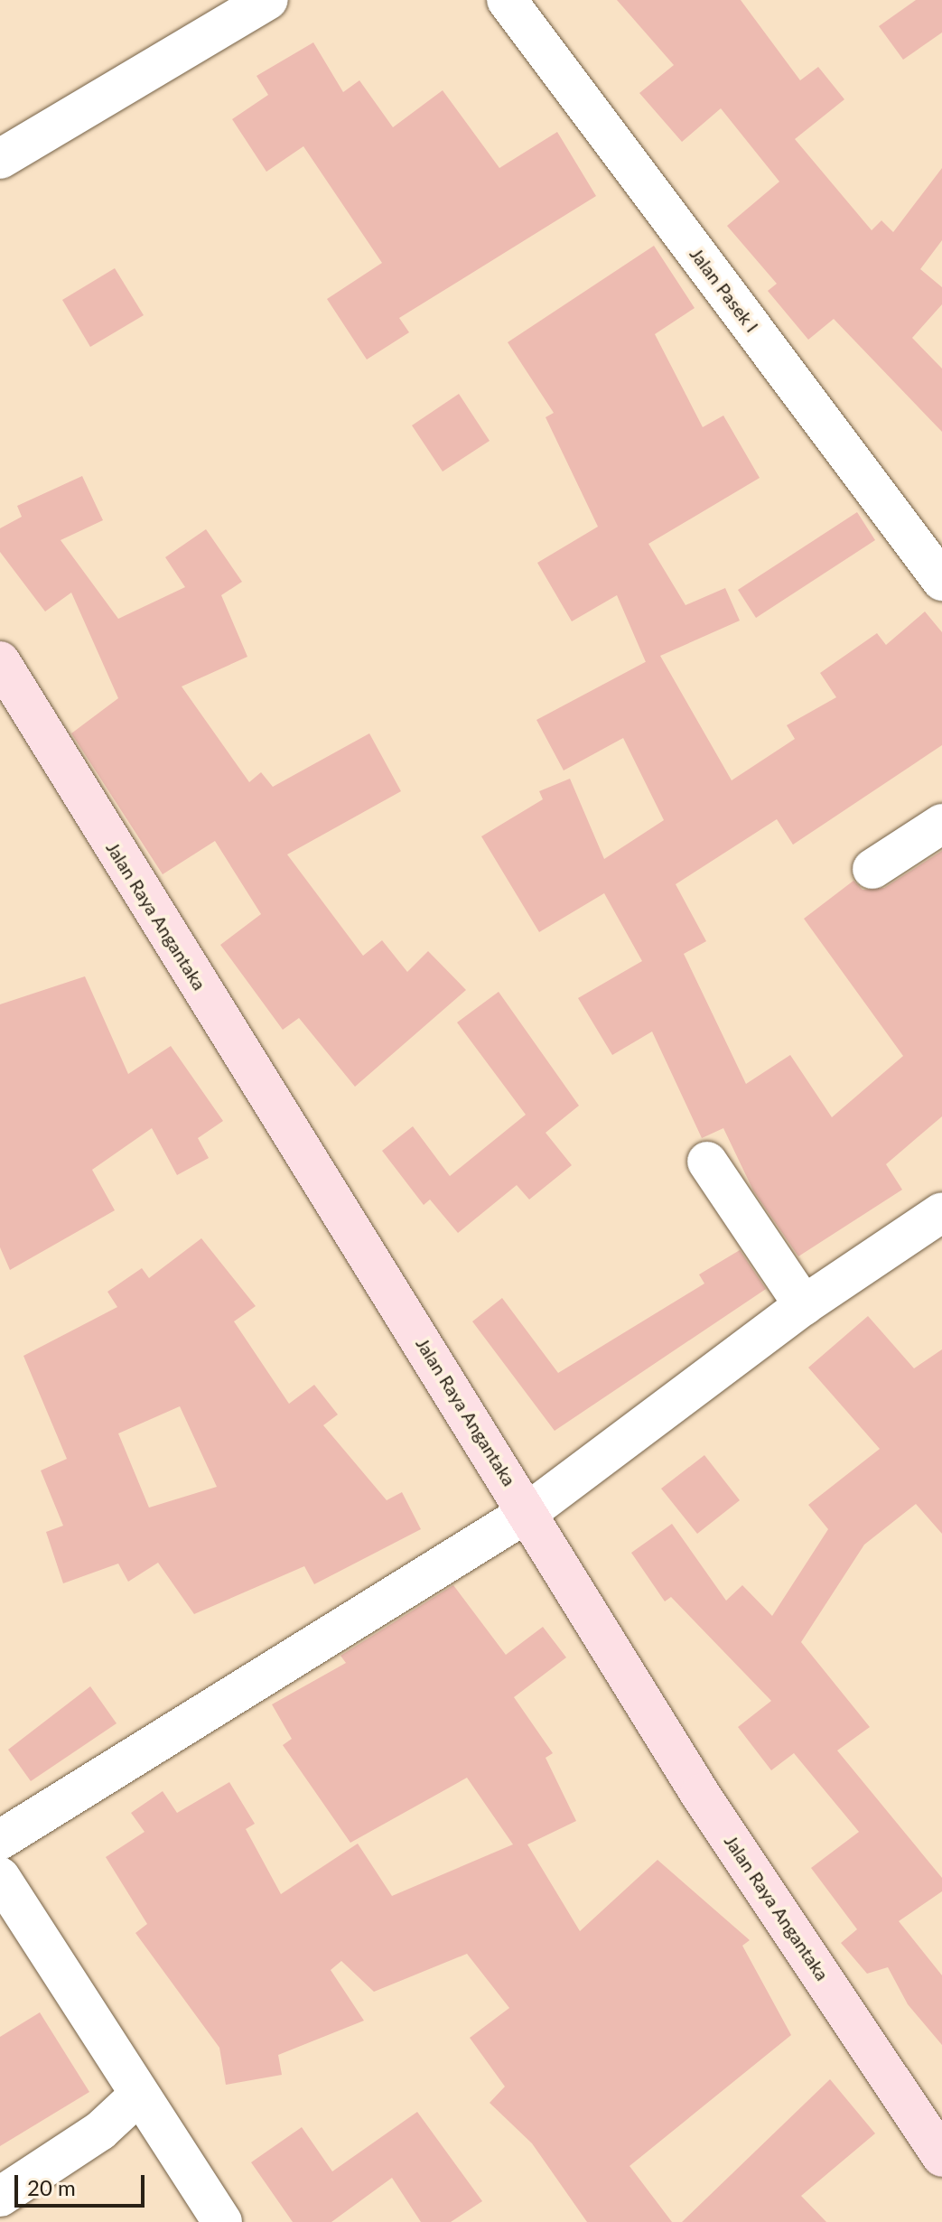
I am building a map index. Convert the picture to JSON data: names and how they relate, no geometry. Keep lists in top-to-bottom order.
{
  "streets": {
    "main road": ["Jalan Raya Angantaka"],
    "street": ["Jalan Pasek I"]
  },
  "scale_bar": "20 m"
}
